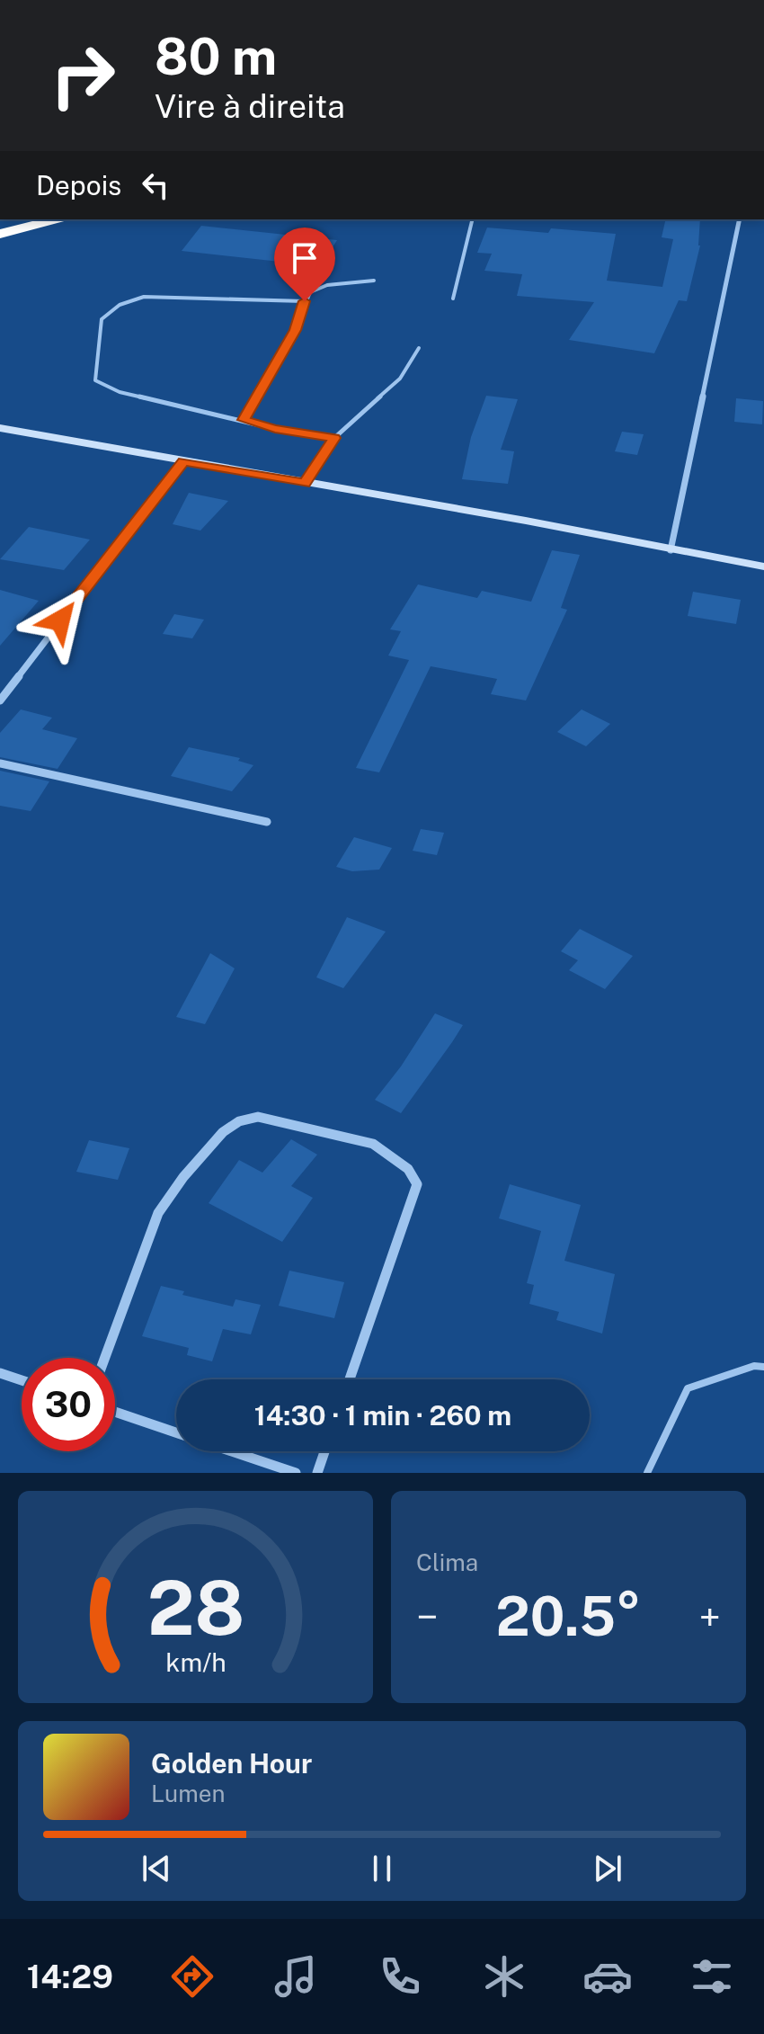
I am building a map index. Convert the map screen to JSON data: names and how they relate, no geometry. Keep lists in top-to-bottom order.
{
  "page": {
    "turn": ["80 m", "Vire à direita"],
    "then": "Depois",
    "limit": "30",
    "trip": "14:30 · 1 min · 260 m",
    "tile": "Clima",
    "heat": ["−", "20.5°", "+"],
    "song": ["Golden Hour", "Lumen"],
    "tabs": "14:29",
    "gauge": ["28", "km/h"]
  }
}
